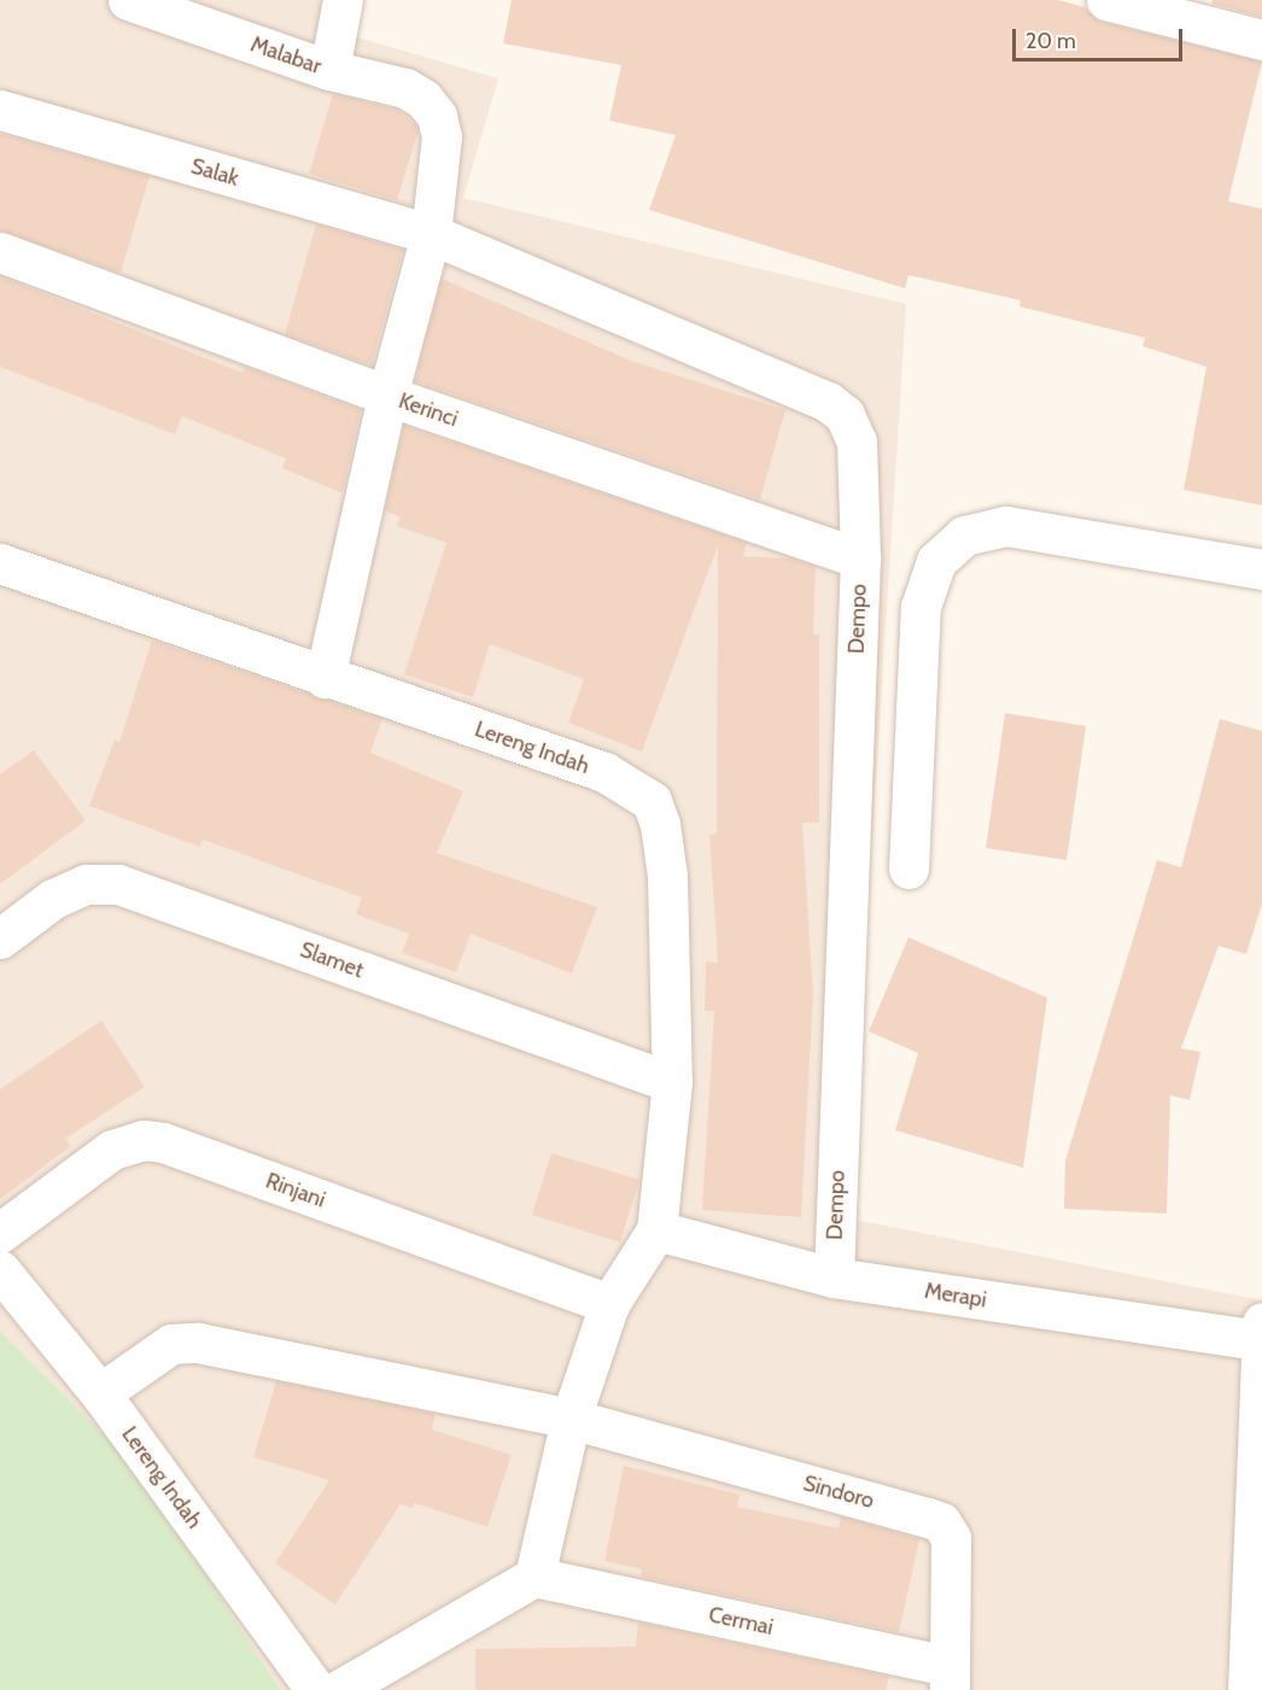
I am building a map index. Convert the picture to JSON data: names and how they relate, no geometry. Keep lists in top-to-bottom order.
{
  "streets": {
    "street": [
      "Malabar",
      "Salak",
      "Kerinci",
      "Dempo",
      "Lereng Indah",
      "Slamet",
      "Rinjani",
      "Merapi",
      "Sindoro",
      "Cermai"
    ]
  },
  "crossings": [
    ["Malabar", "Salak"],
    ["Malabar", "Dempo"],
    ["Salak", "Dempo"],
    ["Kerinci", "Dempo"],
    ["Dempo", "Merapi"],
    ["Lereng Indah", "Slamet"],
    ["Lereng Indah", "Merapi"],
    ["Lereng Indah", "Sindoro"],
    ["Sindoro", "Cermai"]
  ],
  "scale_bar": "20 m"
}
